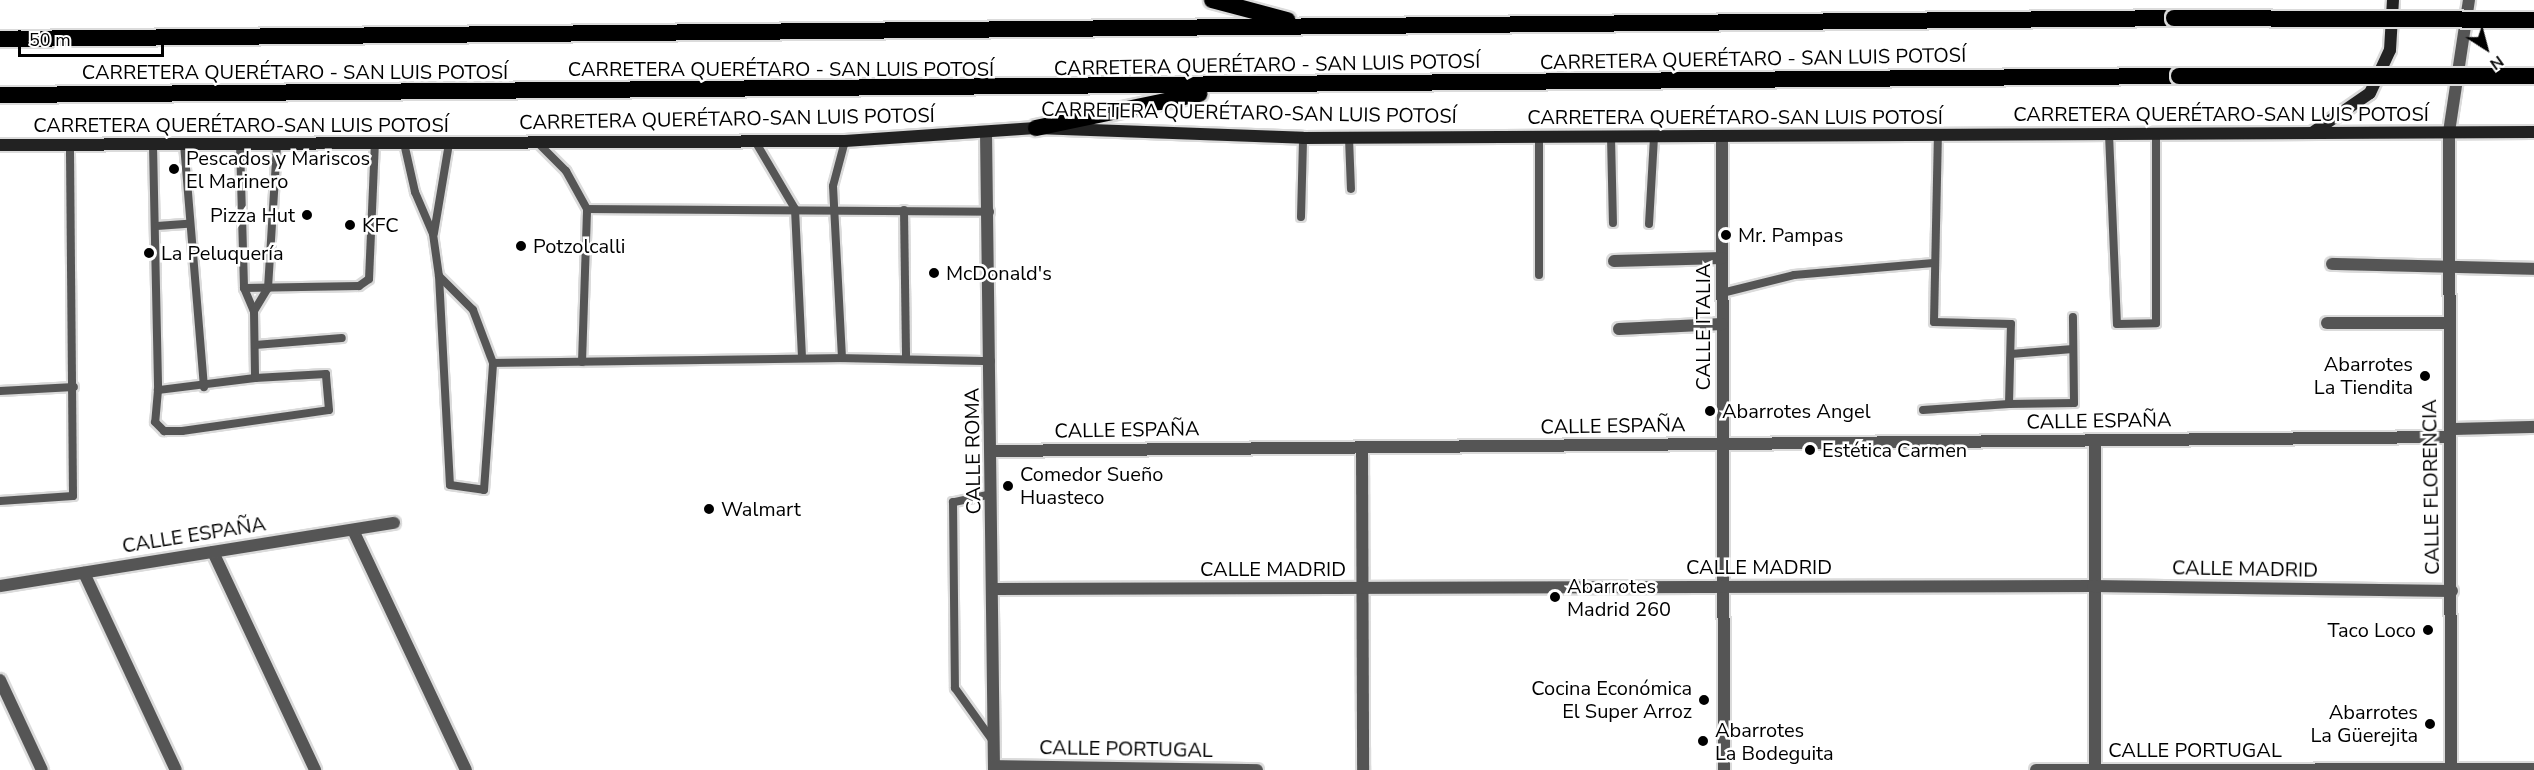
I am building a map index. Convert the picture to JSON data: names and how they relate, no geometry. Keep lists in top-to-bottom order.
{
  "streets": {
    "highway": ["CARRETERA QUERÉTARO - SAN LUIS POTOSÍ"],
    "main road": ["CARRETERA QUERÉTARO-SAN LUIS POTOSÍ"],
    "street": [
      "CALLE ITALIA",
      "CALLE ESPAÑA",
      "CALLE ROMA",
      "CALLE FLORENCIA",
      "CALLE MADRID",
      "CALLE PORTUGAL"
    ]
  },
  "crossings": [
    ["CARRETERA QUERÉTARO-SAN LUIS POTOSÍ", "CALLE ITALIA"],
    ["CARRETERA QUERÉTARO-SAN LUIS POTOSÍ", "CALLE ROMA"],
    ["CARRETERA QUERÉTARO-SAN LUIS POTOSÍ", "CALLE FLORENCIA"],
    ["CALLE ITALIA", "CALLE ESPAÑA"],
    ["CALLE ITALIA", "CALLE MADRID"],
    ["CALLE ESPAÑA", "CALLE ROMA"],
    ["CALLE ESPAÑA", "CALLE FLORENCIA"],
    ["CALLE ROMA", "CALLE MADRID"],
    ["CALLE ROMA", "CALLE PORTUGAL"],
    ["CALLE FLORENCIA", "CALLE MADRID"],
    ["CALLE FLORENCIA", "CALLE PORTUGAL"]
  ],
  "places": [
    "Pescados y Mariscos El Marinero",
    "Pizza Hut",
    "KFC",
    "Mr. Pampas",
    "Potzolcalli",
    "La Peluquería",
    "McDonald's",
    "Abarrotes La Tiendita",
    "Abarrotes Angel",
    "Estética Carmen",
    "Comedor Sueño Huasteco",
    "Walmart",
    "Abarrotes Madrid 260",
    "Taco Loco",
    "Cocina Económica El Super Arroz",
    "Abarrotes La Güerejita",
    "Abarrotes La Bodeguita"
  ],
  "scale_bar": "50 m",
  "north": "bottom right"
}
